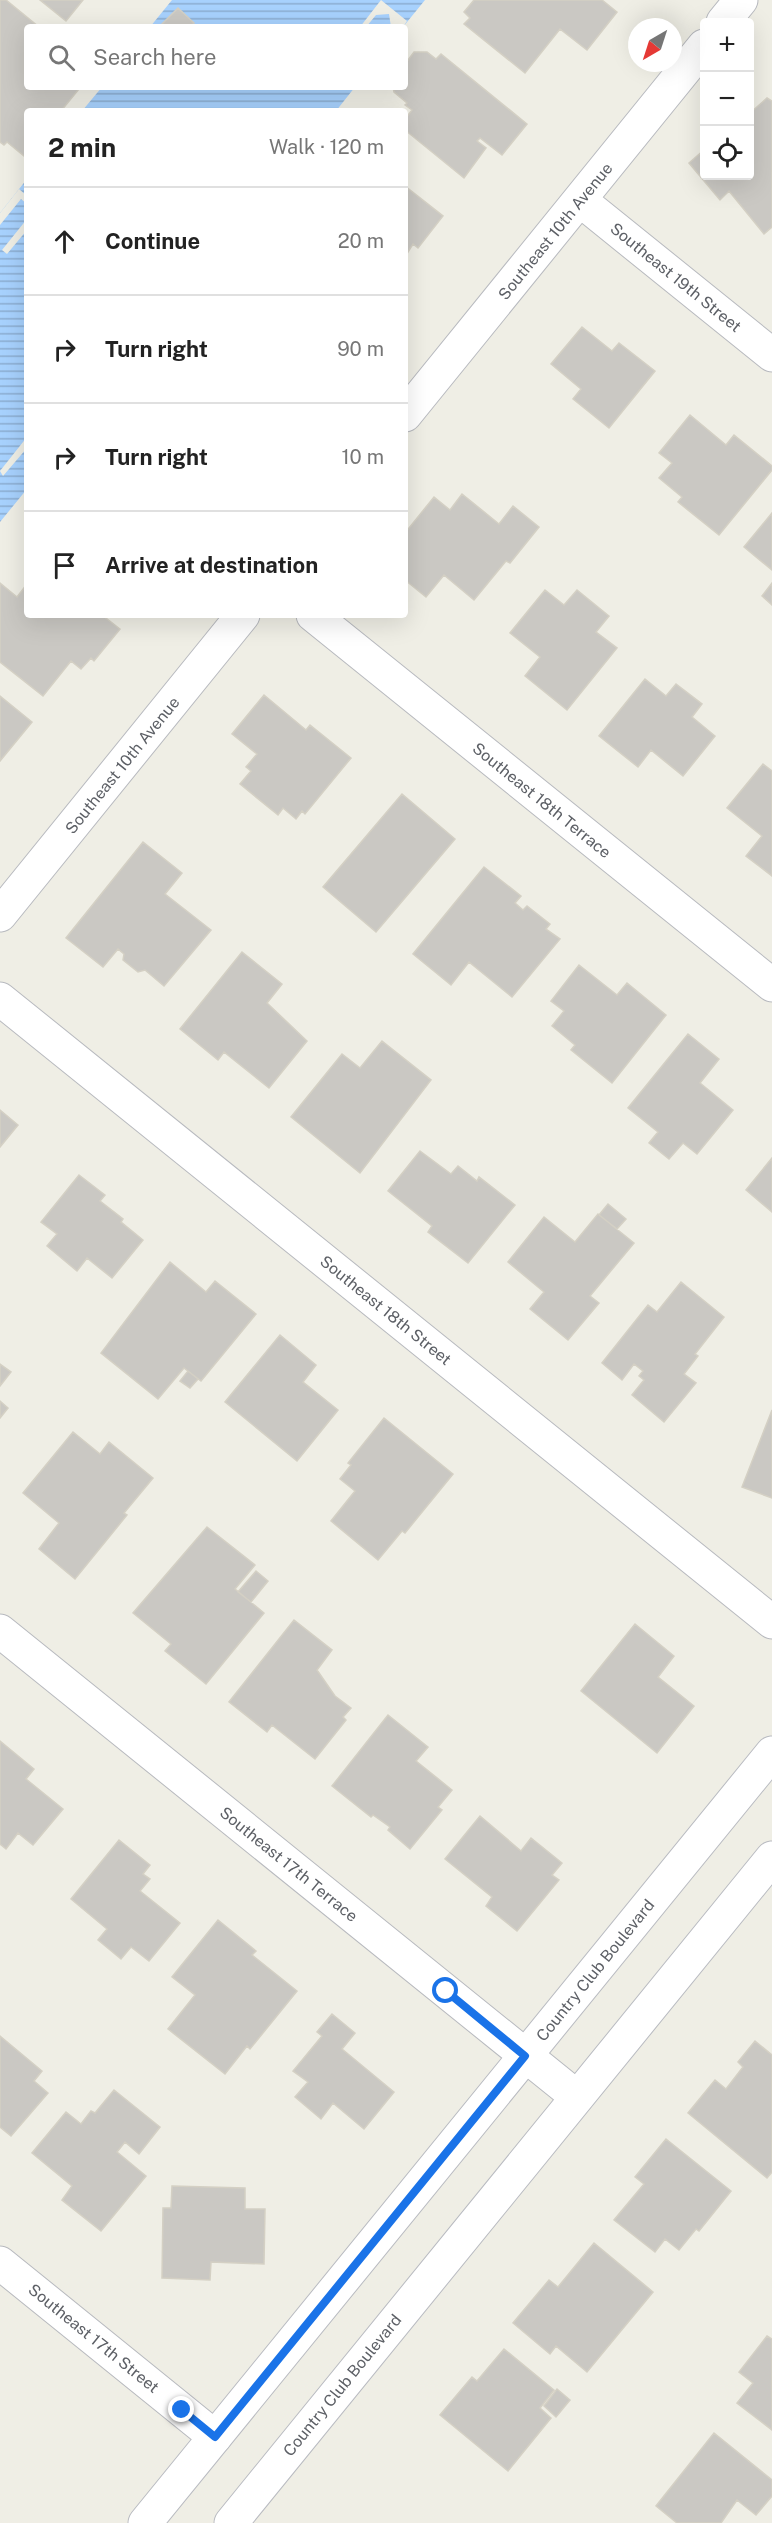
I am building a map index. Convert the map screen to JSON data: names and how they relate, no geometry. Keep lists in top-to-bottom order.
{
  "streets": {
    "street": [
      "Southeast 10th Avenue",
      "Southeast 19th Street",
      "Southeast 18th Terrace",
      "Southeast 18th Street",
      "Southeast 17th Terrace",
      "Country Club Boulevard",
      "Southeast 17th Street"
    ]
  },
  "crossings": [
    ["Southeast 10th Avenue", "Southeast 19th Street"],
    ["Southeast 17th Terrace", "Country Club Boulevard"],
    ["Country Club Boulevard", "Southeast 17th Street"]
  ],
  "north": "bottom left",
  "page": {
    "map_buttons": ["+", "−"],
    "search": "Search here",
    "heading": ["2 min", "Walk · 120 m"],
    "list": [
      ["Continue", "20 m"],
      ["Turn right", "90 m"],
      ["Turn right", "10 m"],
      "Arrive at destination"
    ]
  }
}
